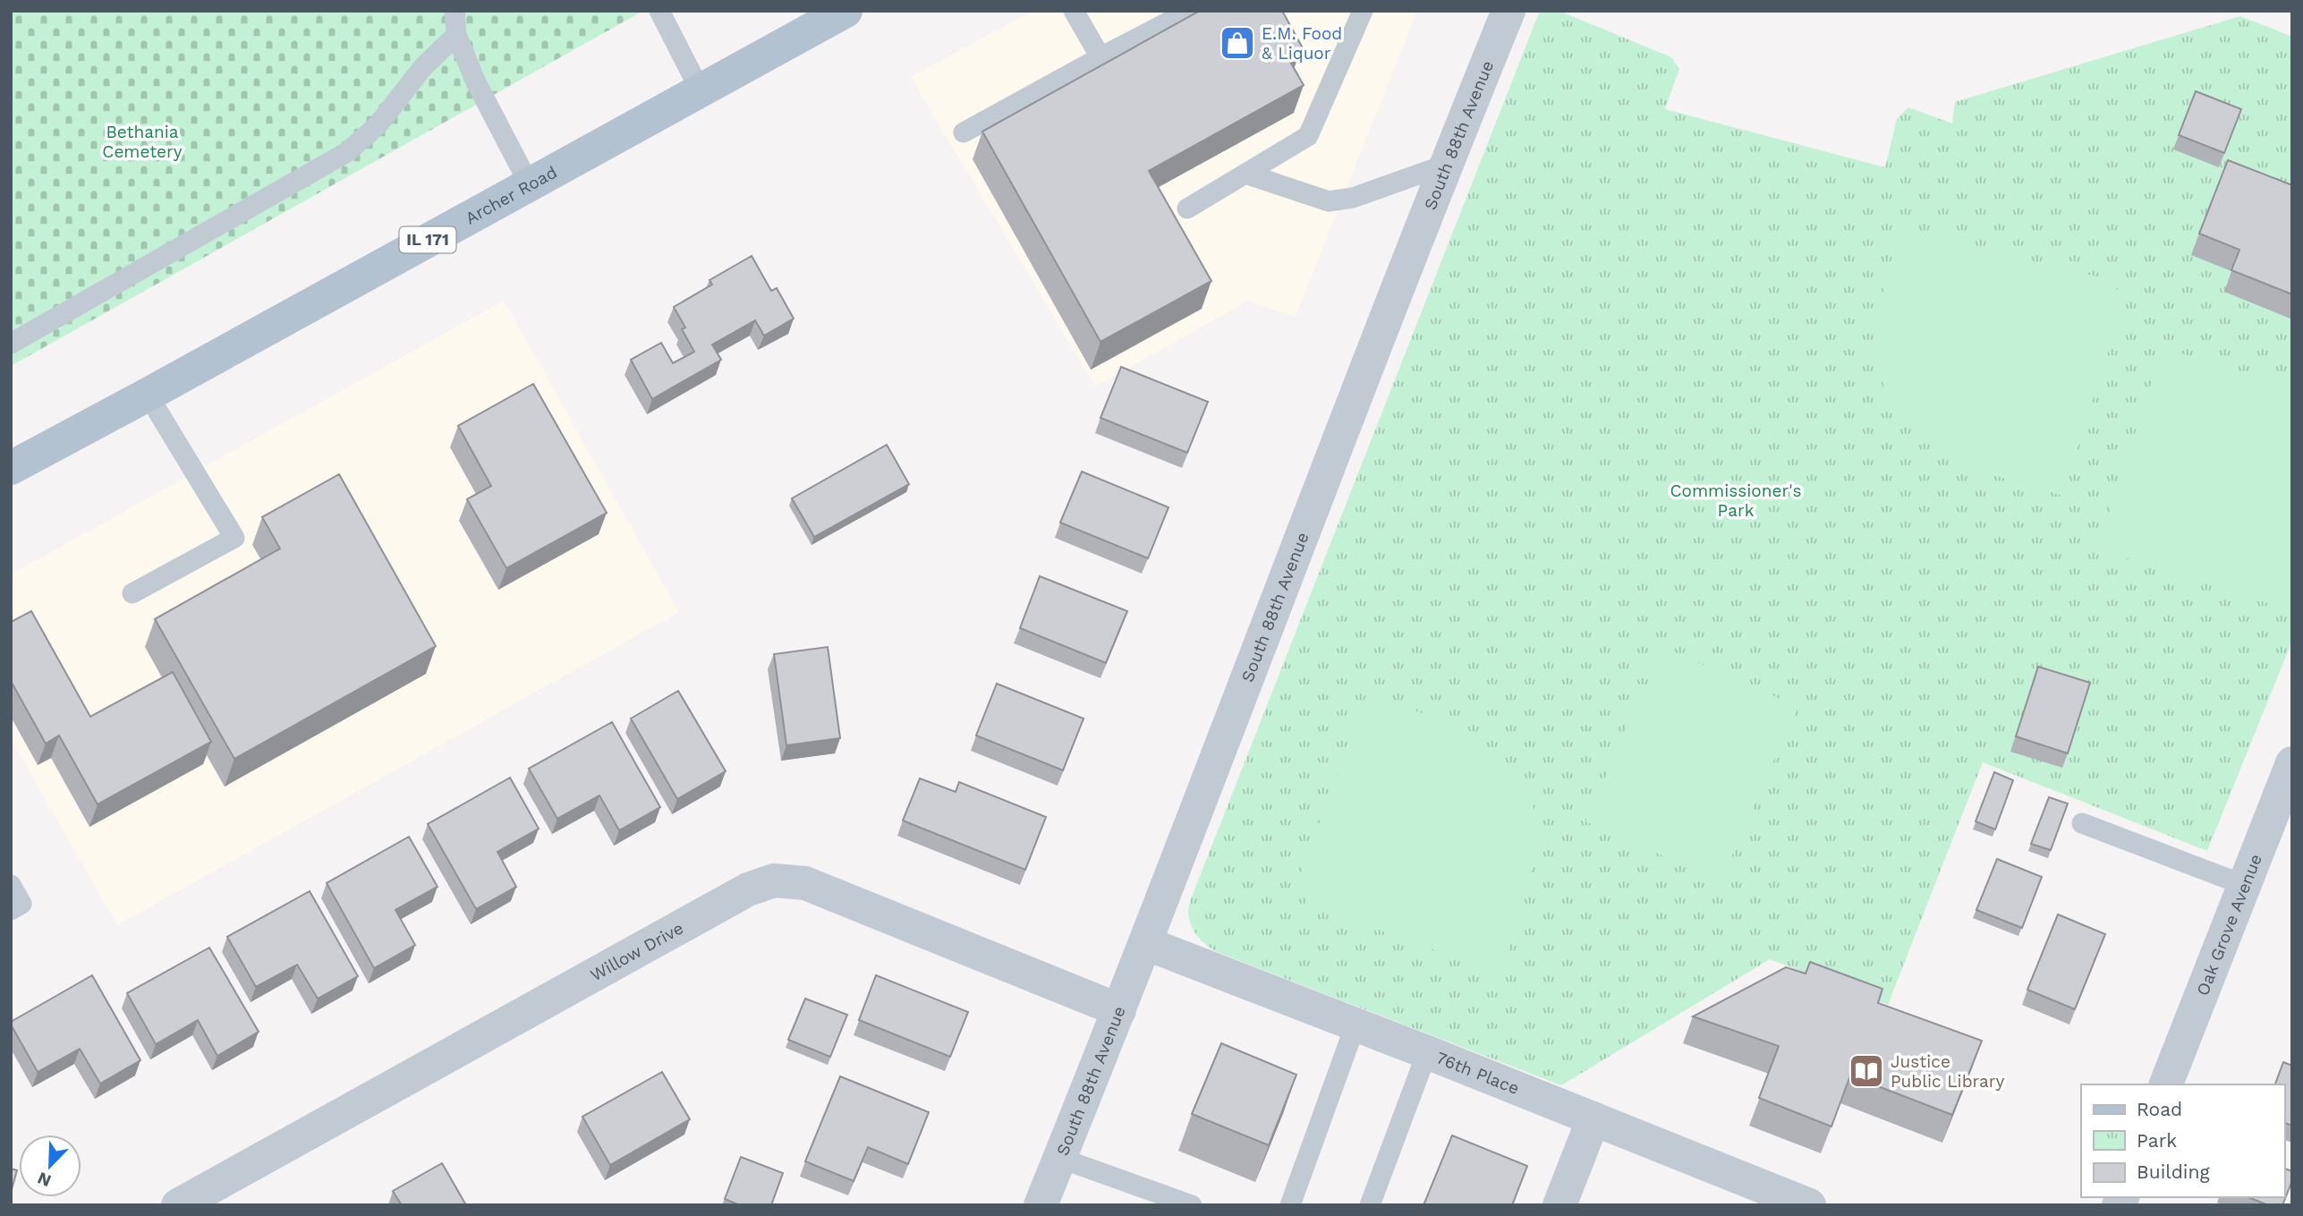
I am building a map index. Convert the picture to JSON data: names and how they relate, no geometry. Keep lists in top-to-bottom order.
{
  "streets": {
    "main road": ["Archer Road", "IL 171"],
    "street": [
      "South 88th Avenue",
      "Oak Grove Avenue",
      "Willow Drive",
      "76th Place"
    ]
  },
  "crossings": [
    ["South 88th Avenue", "Willow Drive"],
    ["South 88th Avenue", "76th Place"]
  ],
  "parks": ["Bethania Cemetery", "Commissioner's Park"],
  "places": {
    "shop": ["E.M. Food & Liquor"],
    "library": ["Justice Public Library"]
  },
  "legend": ["Road", "Park", "Building"],
  "north": "bottom left"
}
